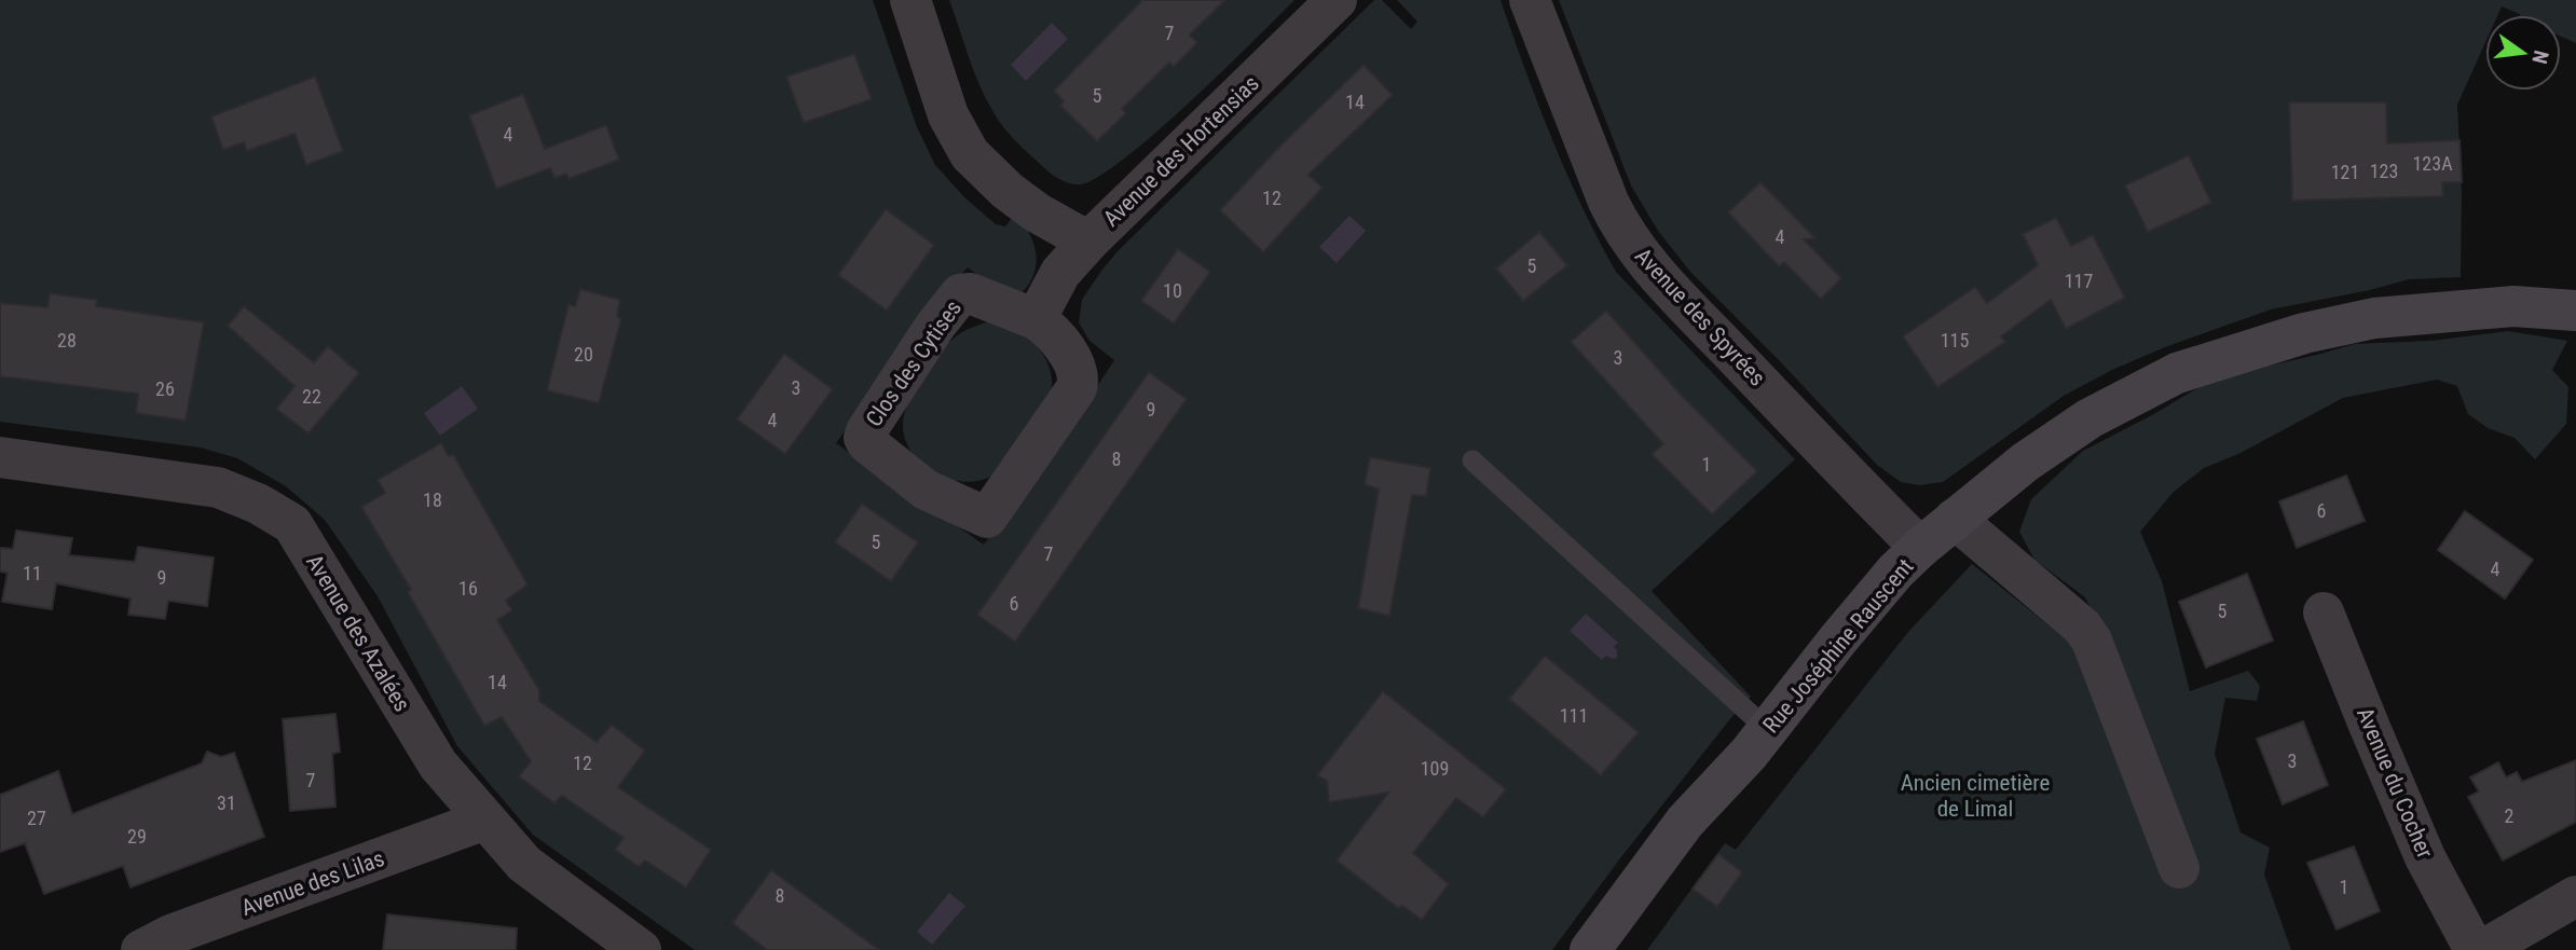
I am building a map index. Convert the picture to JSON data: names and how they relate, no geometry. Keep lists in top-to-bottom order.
{
  "streets": {
    "street": [
      "Avenue des Hortensias",
      "Avenue des Spyrées",
      "Clos des Cytises",
      "Avenue des Azalées",
      "Rue Joséphine Rauscent",
      "Avenue du Cocher",
      "Avenue des Lilas"
    ]
  },
  "crossings": [
    ["Avenue des Spyrées", "Rue Joséphine Rauscent"],
    ["Avenue des Azalées", "Avenue des Lilas"]
  ],
  "parks": ["Ancien cimetière de Limal"],
  "house_numbers": [
    "7",
    "5",
    "14",
    "4",
    "123A",
    "123",
    "121",
    "12",
    "4",
    "5",
    "117",
    "10",
    "28",
    "115",
    "20",
    "3",
    "3",
    "26",
    "22",
    "9",
    "4",
    "8",
    "1",
    "18",
    "6",
    "5",
    "7",
    "4",
    "11",
    "9",
    "16",
    "6",
    "5",
    "14",
    "111",
    "3",
    "12",
    "109",
    "7",
    "31",
    "2",
    "27",
    "29",
    "1",
    "8"
  ],
  "north": "right"
}
